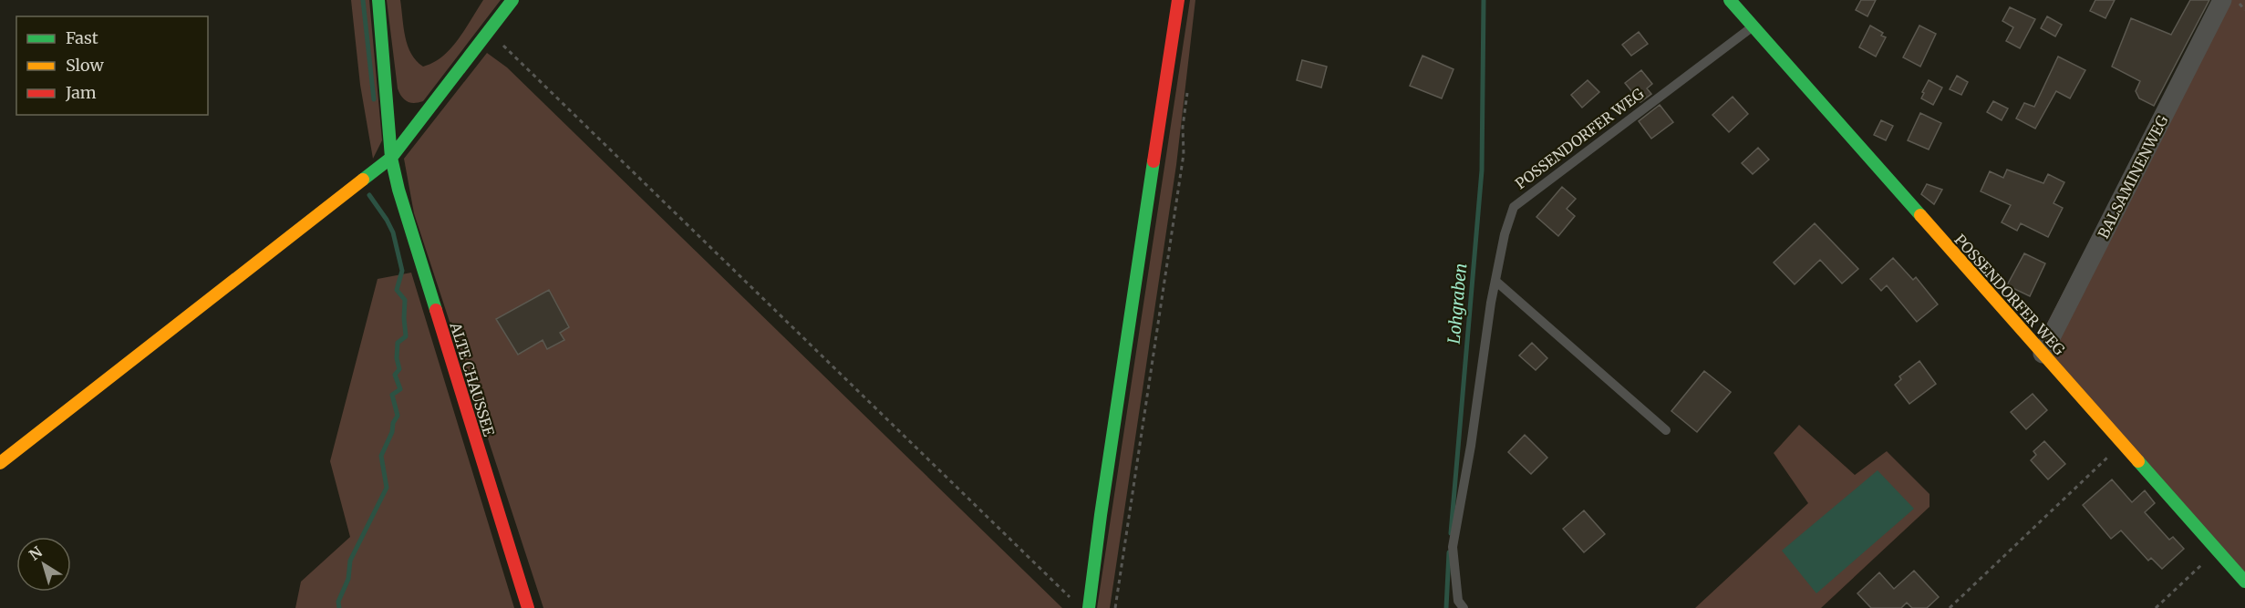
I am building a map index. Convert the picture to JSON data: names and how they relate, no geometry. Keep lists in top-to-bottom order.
{
  "streets": {
    "street": ["POSSENDORFER WEG", "BALSAMINENWEG", "ALTE CHAUSSEE"]
  },
  "crossings": [
    ["POSSENDORFER WEG", "BALSAMINENWEG"]
  ],
  "water": ["Lohgraben"],
  "legend": ["Fast", "Slow", "Jam"],
  "north": "top left"
}
